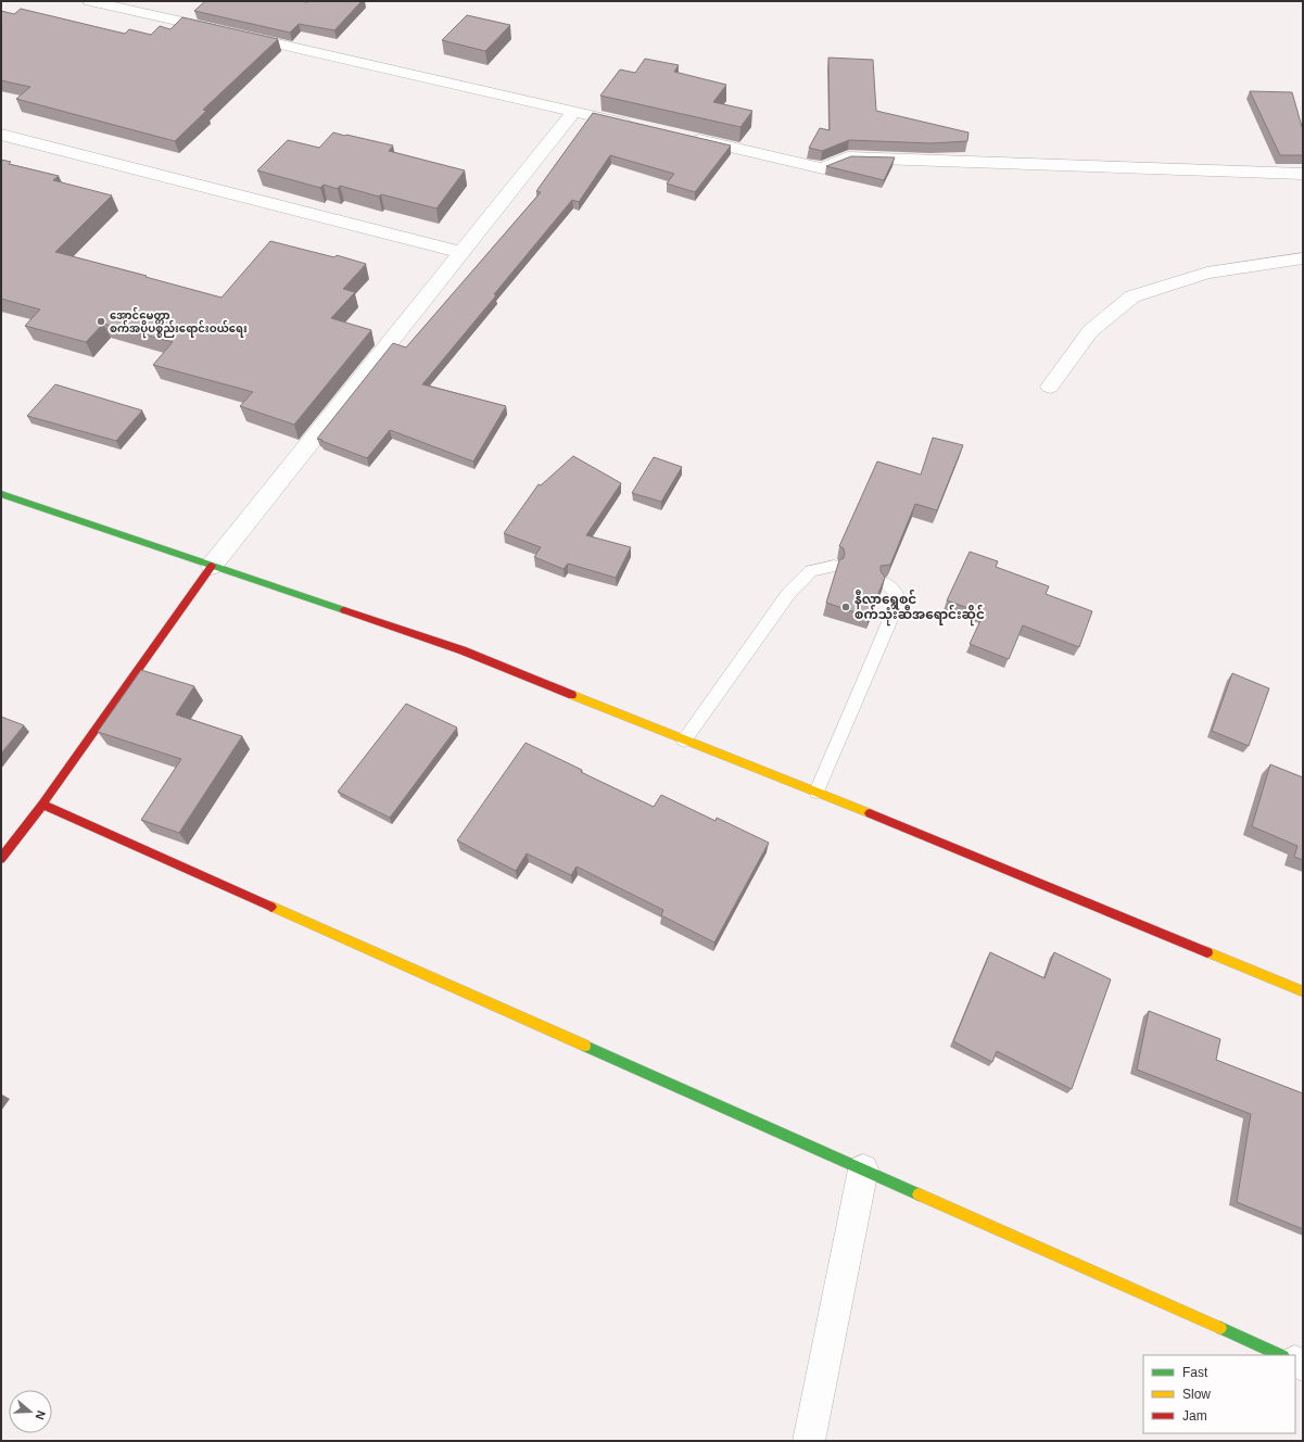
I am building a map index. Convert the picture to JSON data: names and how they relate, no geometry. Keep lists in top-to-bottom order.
{
  "places": ["အောင်မေတ္တာ စက်အပိုပစ္စည်းရောင်းဝယ်ရေး", "နီလာရွှေစင် စက်သုံးဆီအရောင်းဆိုင်"],
  "legend": ["Fast", "Slow", "Jam"],
  "north": "right"
}
